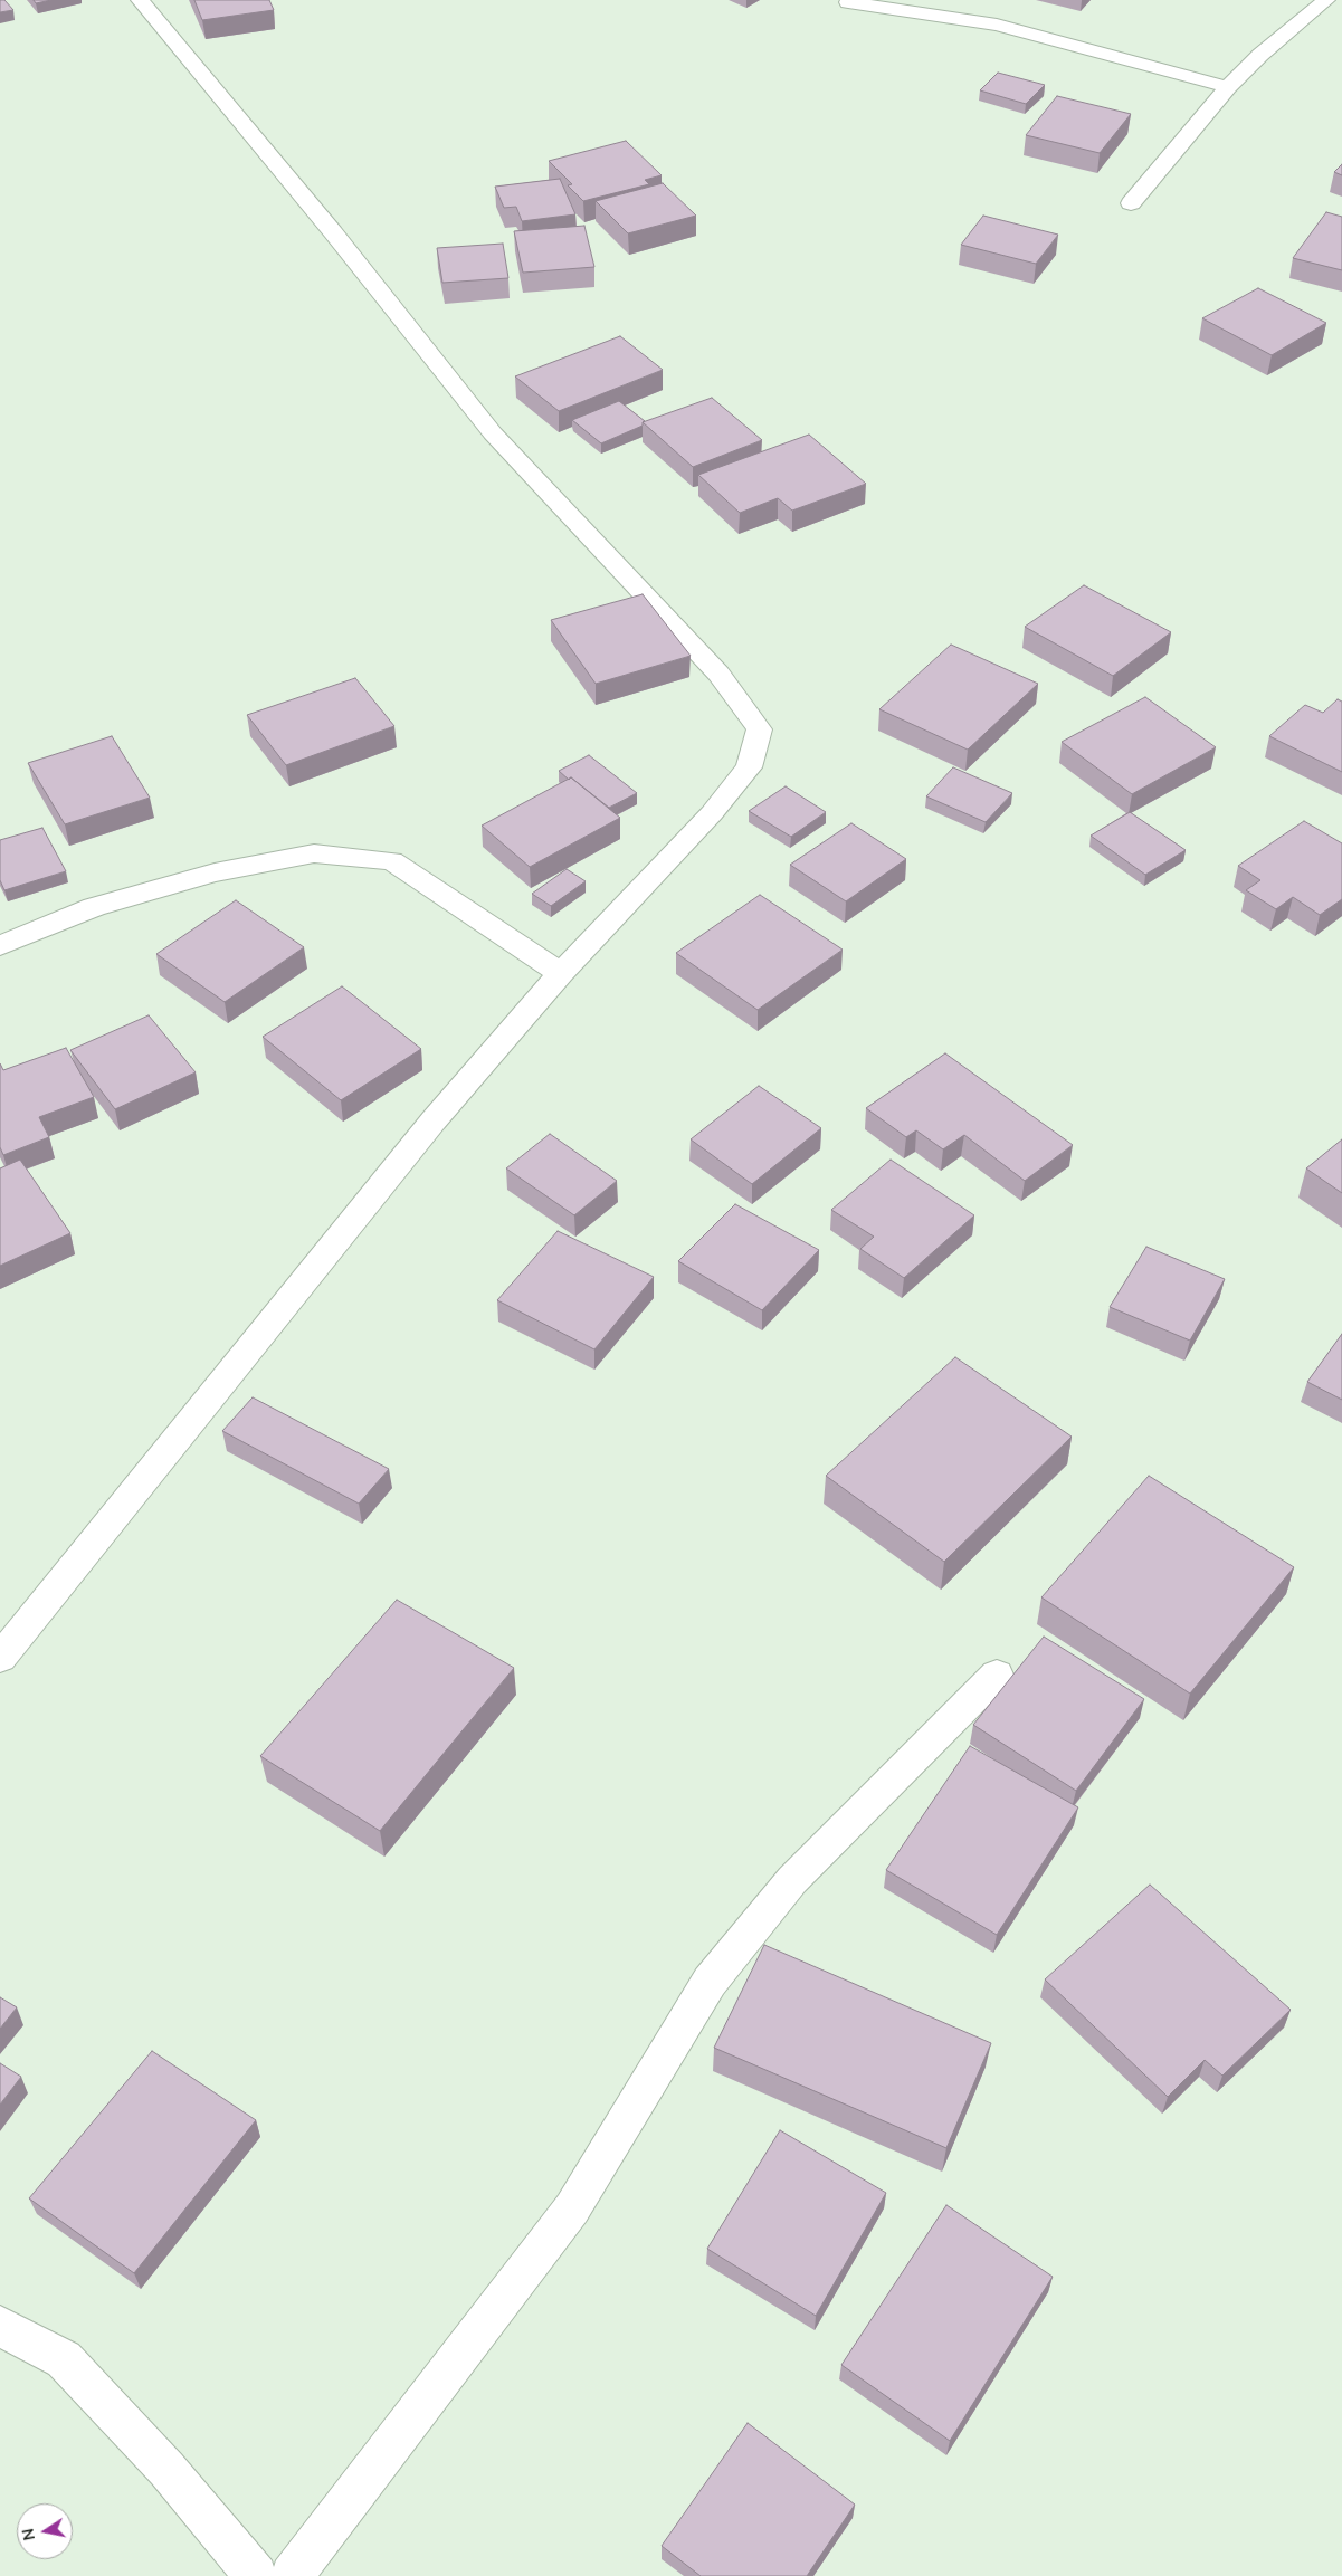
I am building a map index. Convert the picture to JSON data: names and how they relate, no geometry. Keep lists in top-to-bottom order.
{
  "north": "left"
}
